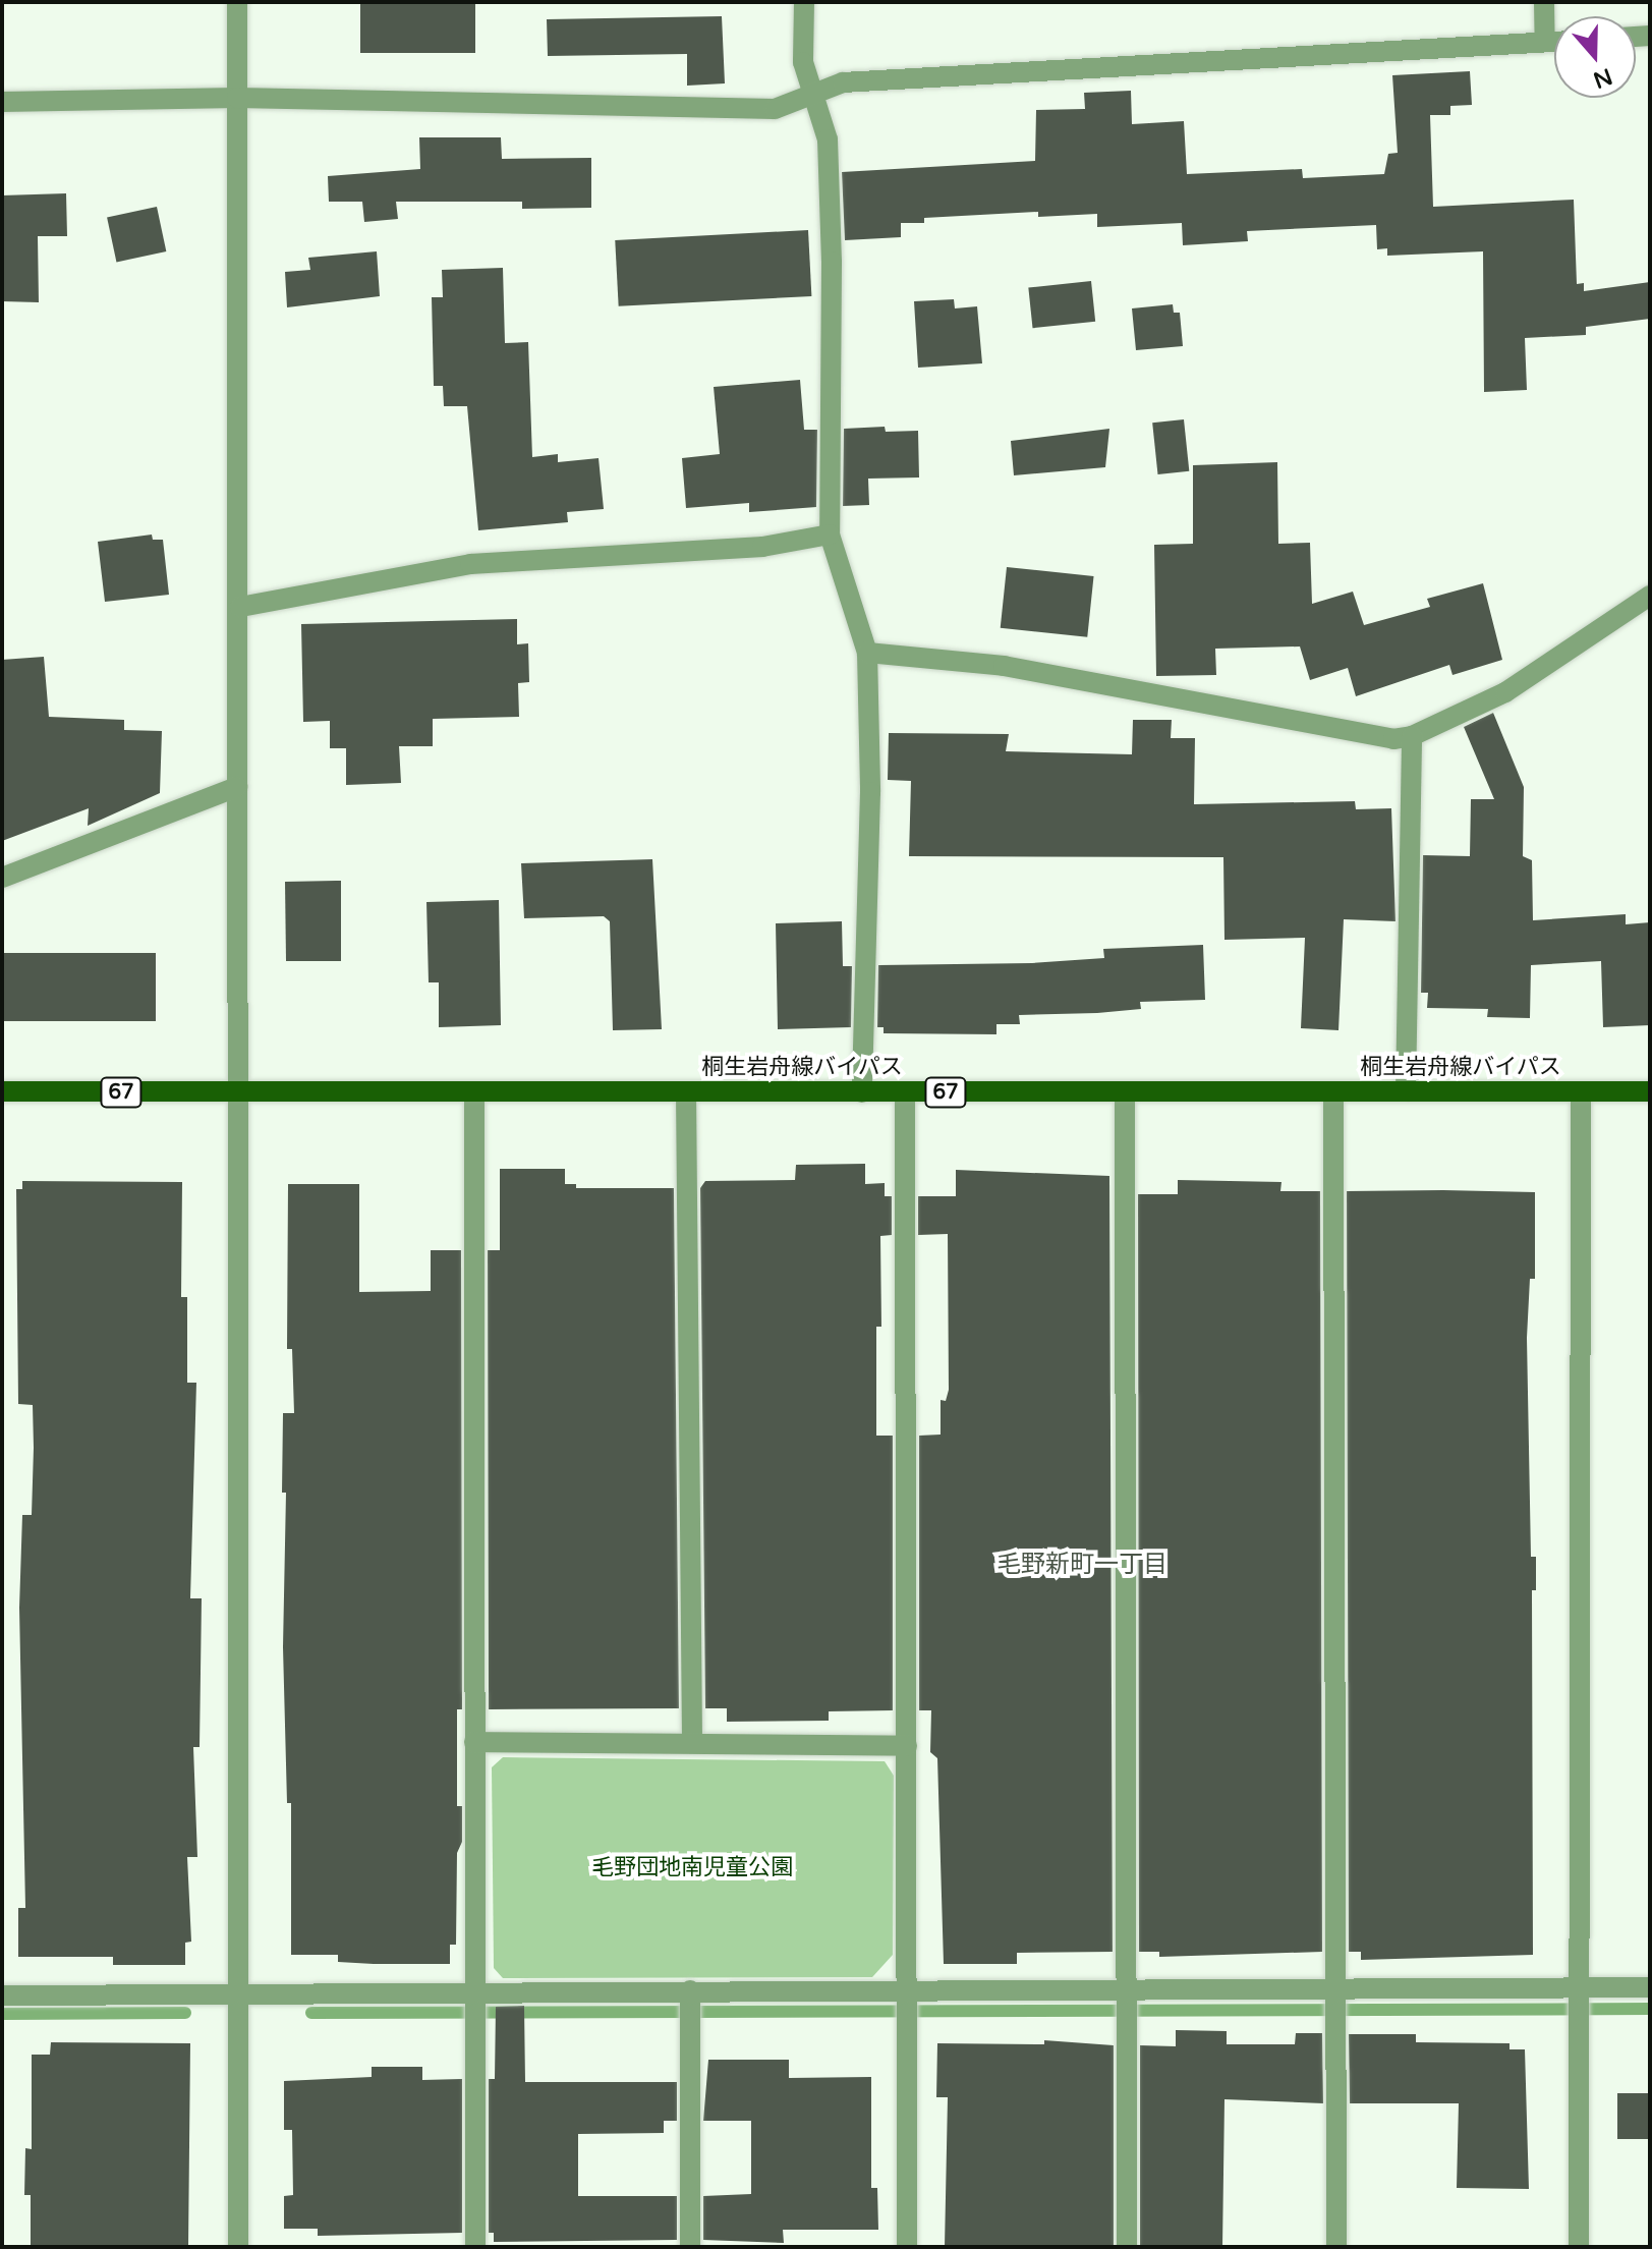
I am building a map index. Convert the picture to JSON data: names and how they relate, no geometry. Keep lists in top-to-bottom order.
{
  "streets": {
    "main road": ["桐生岩舟線バイパス", "67"]
  },
  "districts": ["毛野新町一丁目"],
  "parks": ["毛野団地南児童公園"],
  "north": "bottom"
}
